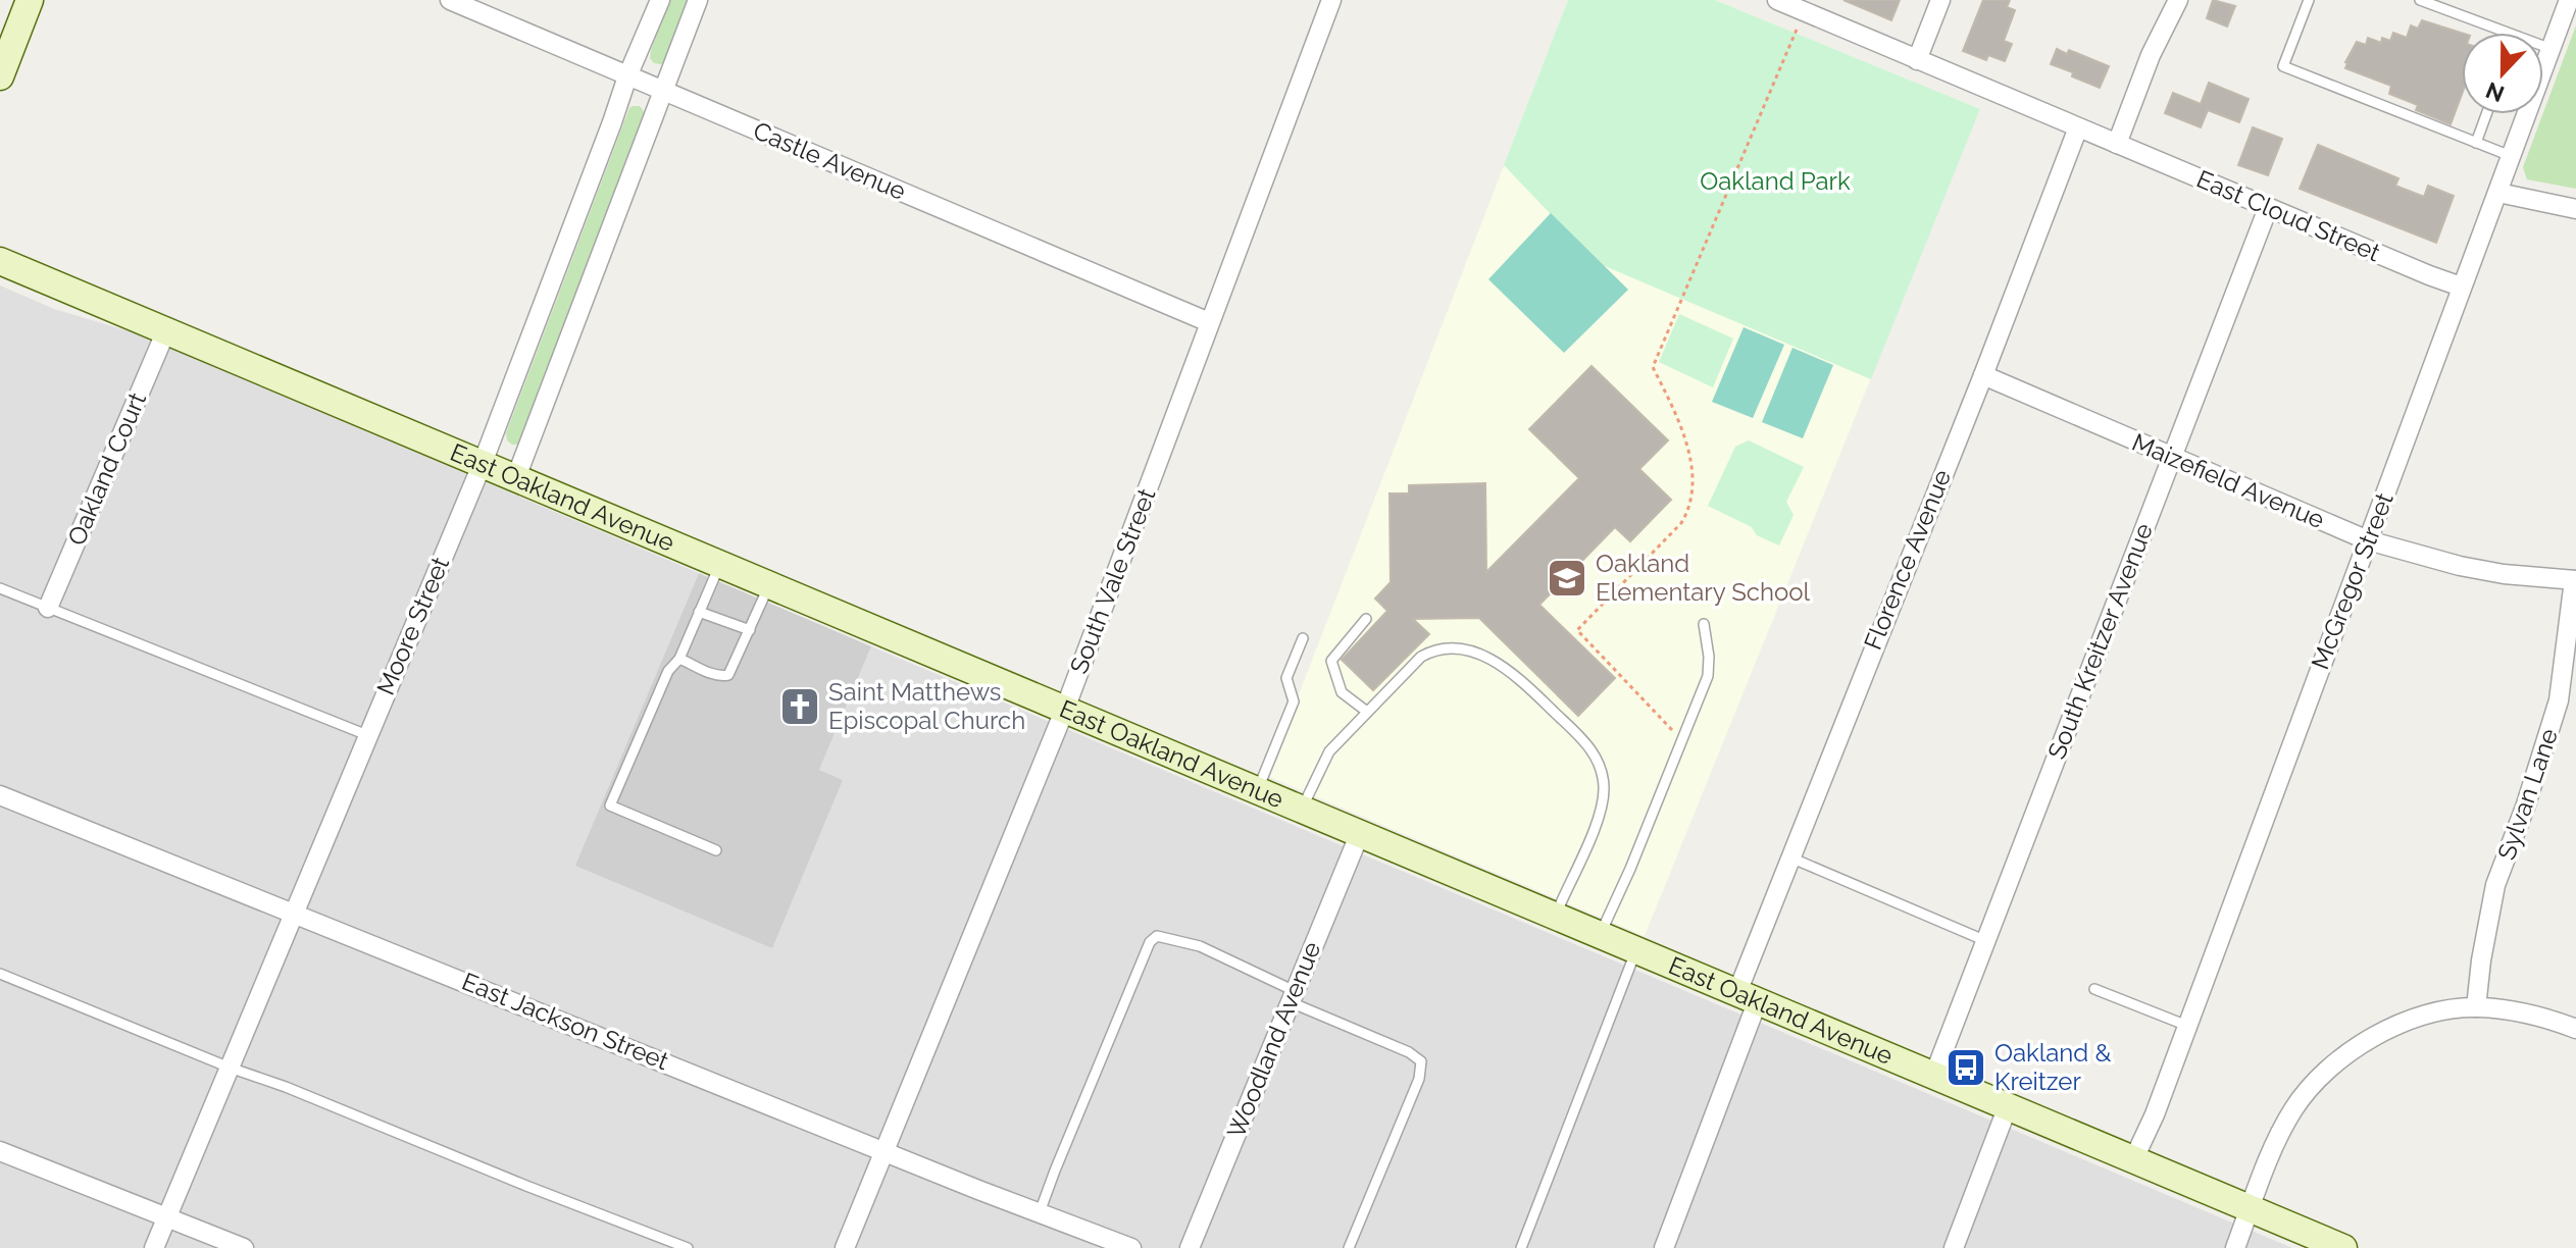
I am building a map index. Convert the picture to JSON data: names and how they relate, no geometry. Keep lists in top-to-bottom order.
{
  "streets": {
    "main road": ["East Oakland Avenue"],
    "street": [
      "Castle Avenue",
      "East Cloud Street",
      "Oakland Court",
      "Maizefield Avenue",
      "Florence Avenue",
      "South Vale Street",
      "McGregor Street",
      "Moore Street",
      "South Kreitzer Avenue",
      "Sylvan Lane",
      "East Jackson Street",
      "Woodland Avenue"
    ]
  },
  "crossings": [
    ["Castle Avenue", "South Vale Street"],
    ["Castle Avenue", "Moore Street"],
    ["East Cloud Street", "Florence Avenue"],
    ["East Cloud Street", "McGregor Street"],
    ["East Cloud Street", "South Kreitzer Avenue"],
    ["Oakland Court", "East Oakland Avenue"],
    ["Maizefield Avenue", "Florence Avenue"],
    ["Maizefield Avenue", "McGregor Street"],
    ["Maizefield Avenue", "South Kreitzer Avenue"],
    ["Maizefield Avenue", "Sylvan Lane"],
    ["East Oakland Avenue", "Florence Avenue"],
    ["East Oakland Avenue", "South Vale Street"],
    ["East Oakland Avenue", "McGregor Street"],
    ["East Oakland Avenue", "Moore Street"],
    ["East Oakland Avenue", "South Kreitzer Avenue"],
    ["East Oakland Avenue", "Woodland Avenue"],
    ["South Vale Street", "East Jackson Street"],
    ["Moore Street", "East Jackson Street"]
  ],
  "parks": ["Oakland Park"],
  "places": {
    "school or university": ["Oakland Elementary School"],
    "church": ["Saint Matthews Episcopal Church"],
    "bus stop": ["Oakland & Kreitzer"]
  },
  "north": "bottom"
}
